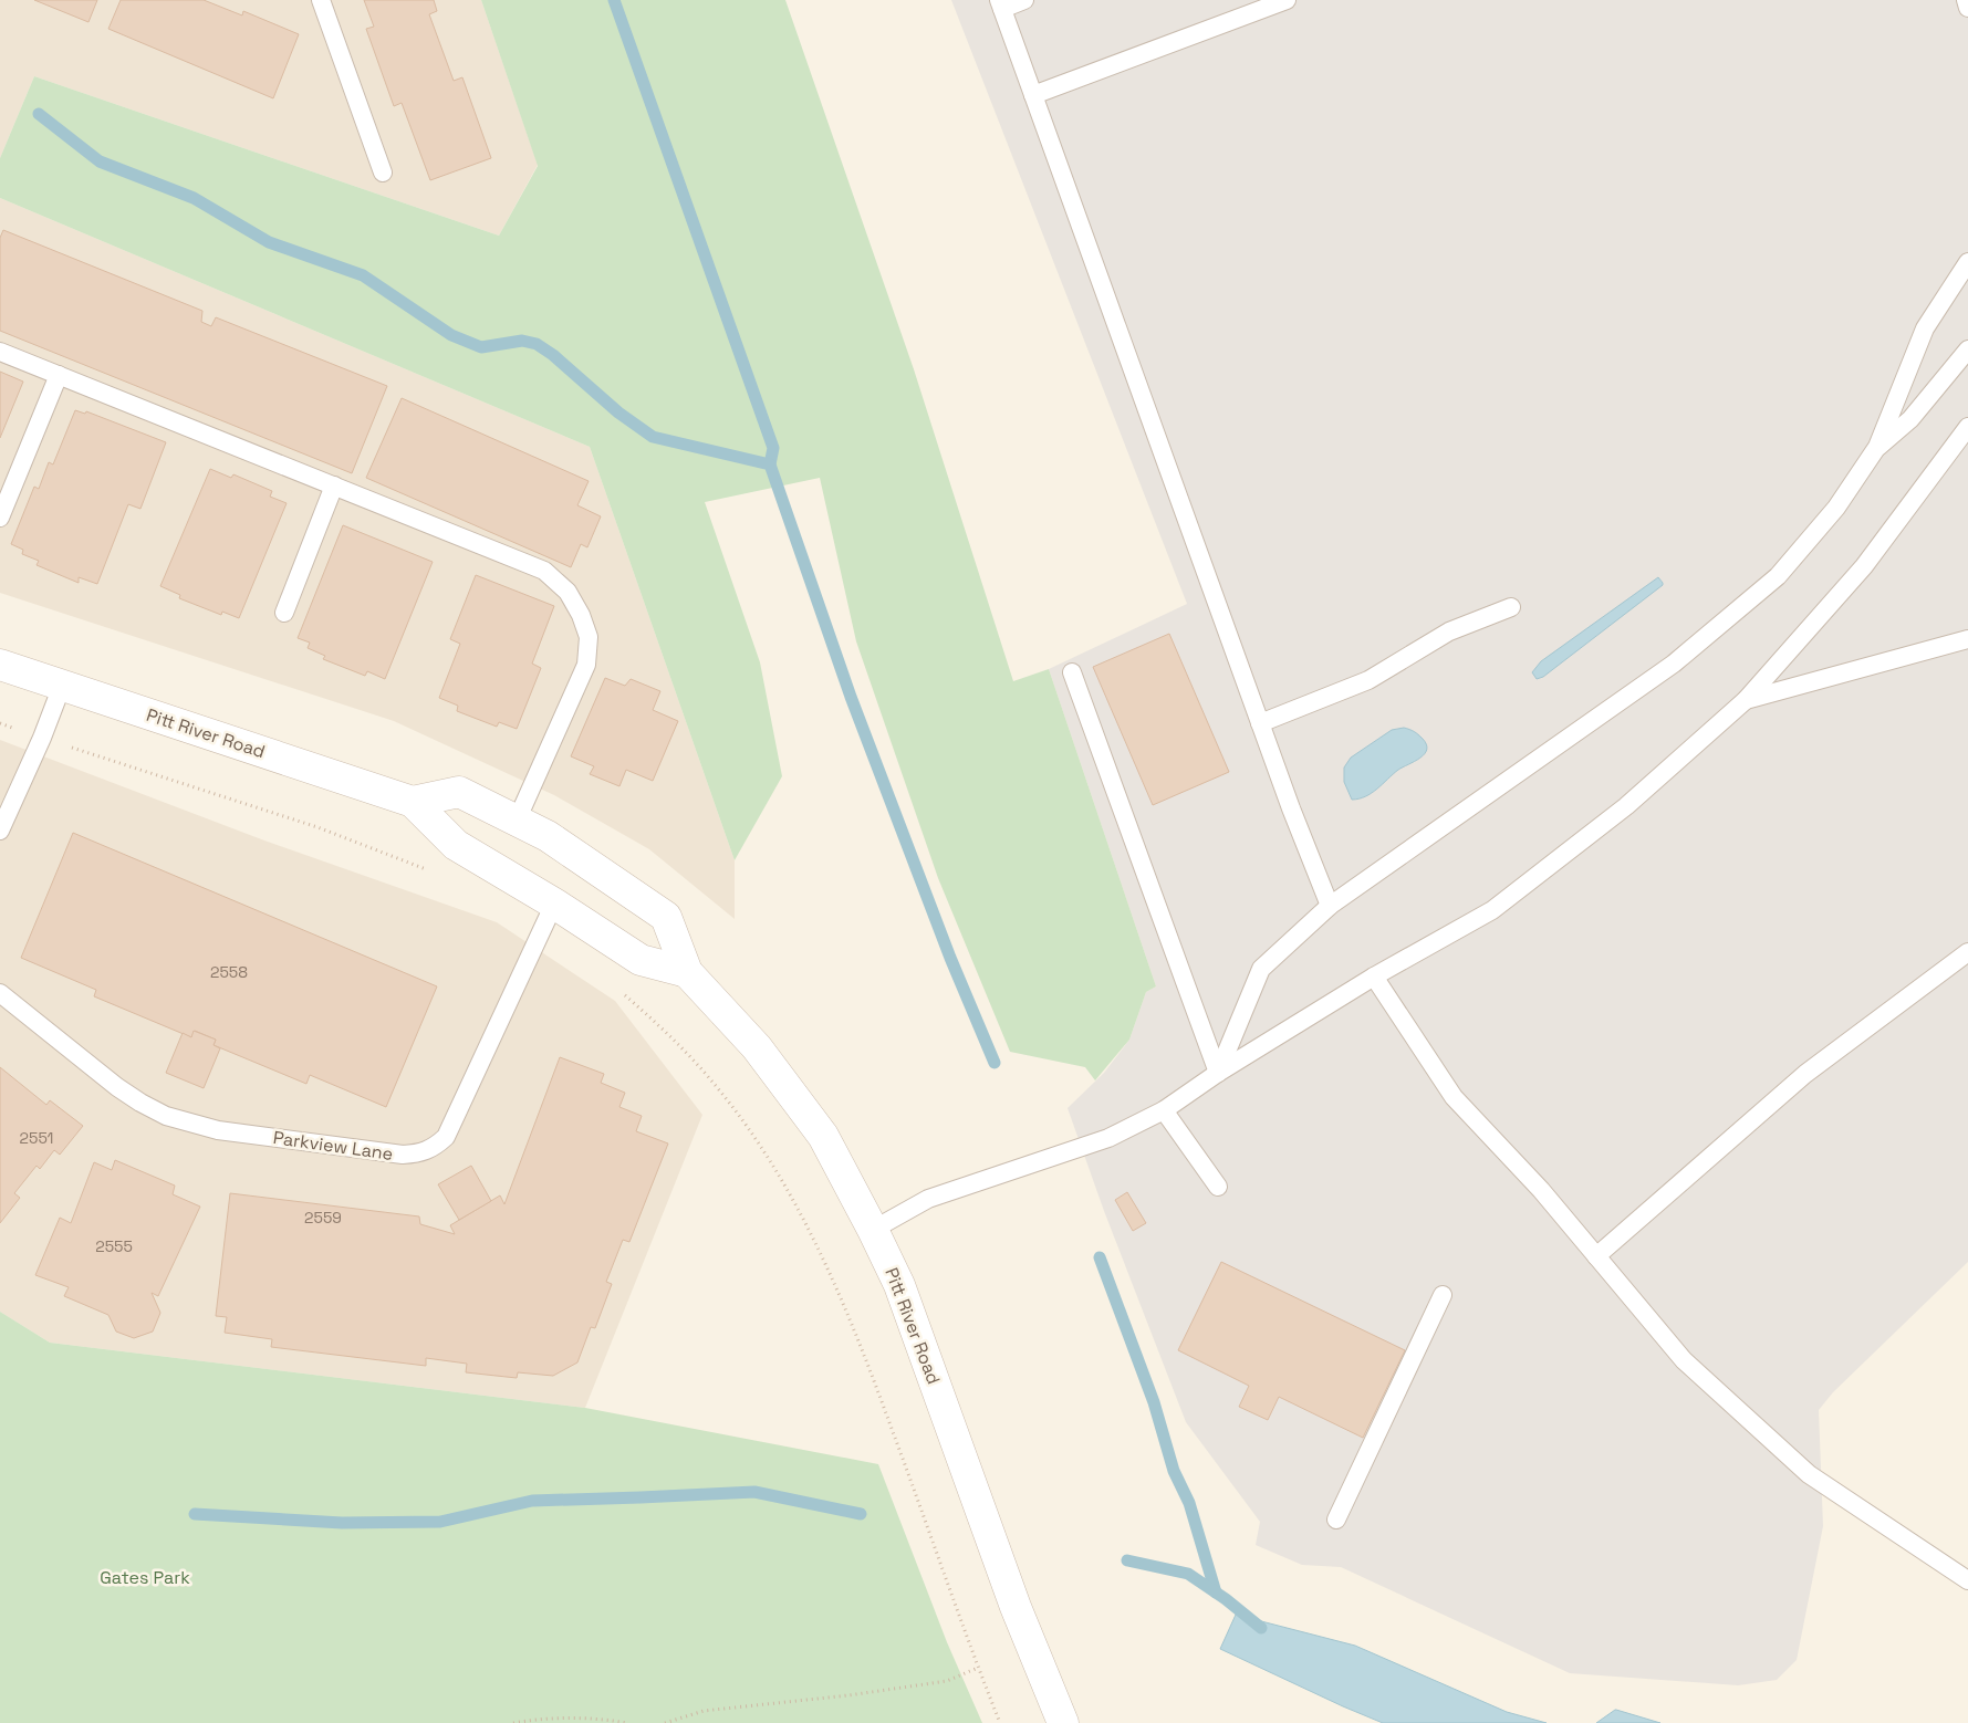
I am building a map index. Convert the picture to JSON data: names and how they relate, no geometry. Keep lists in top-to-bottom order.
{
  "streets": {
    "main road": ["Pitt River Road"],
    "lane": ["Parkview Lane"]
  },
  "crossings": [
    ["Pitt River Road", "Parkview Lane"]
  ],
  "parks": ["Gates Park"],
  "house_numbers": [
    "2558",
    "2551",
    "2559",
    "2555"
  ]
}
